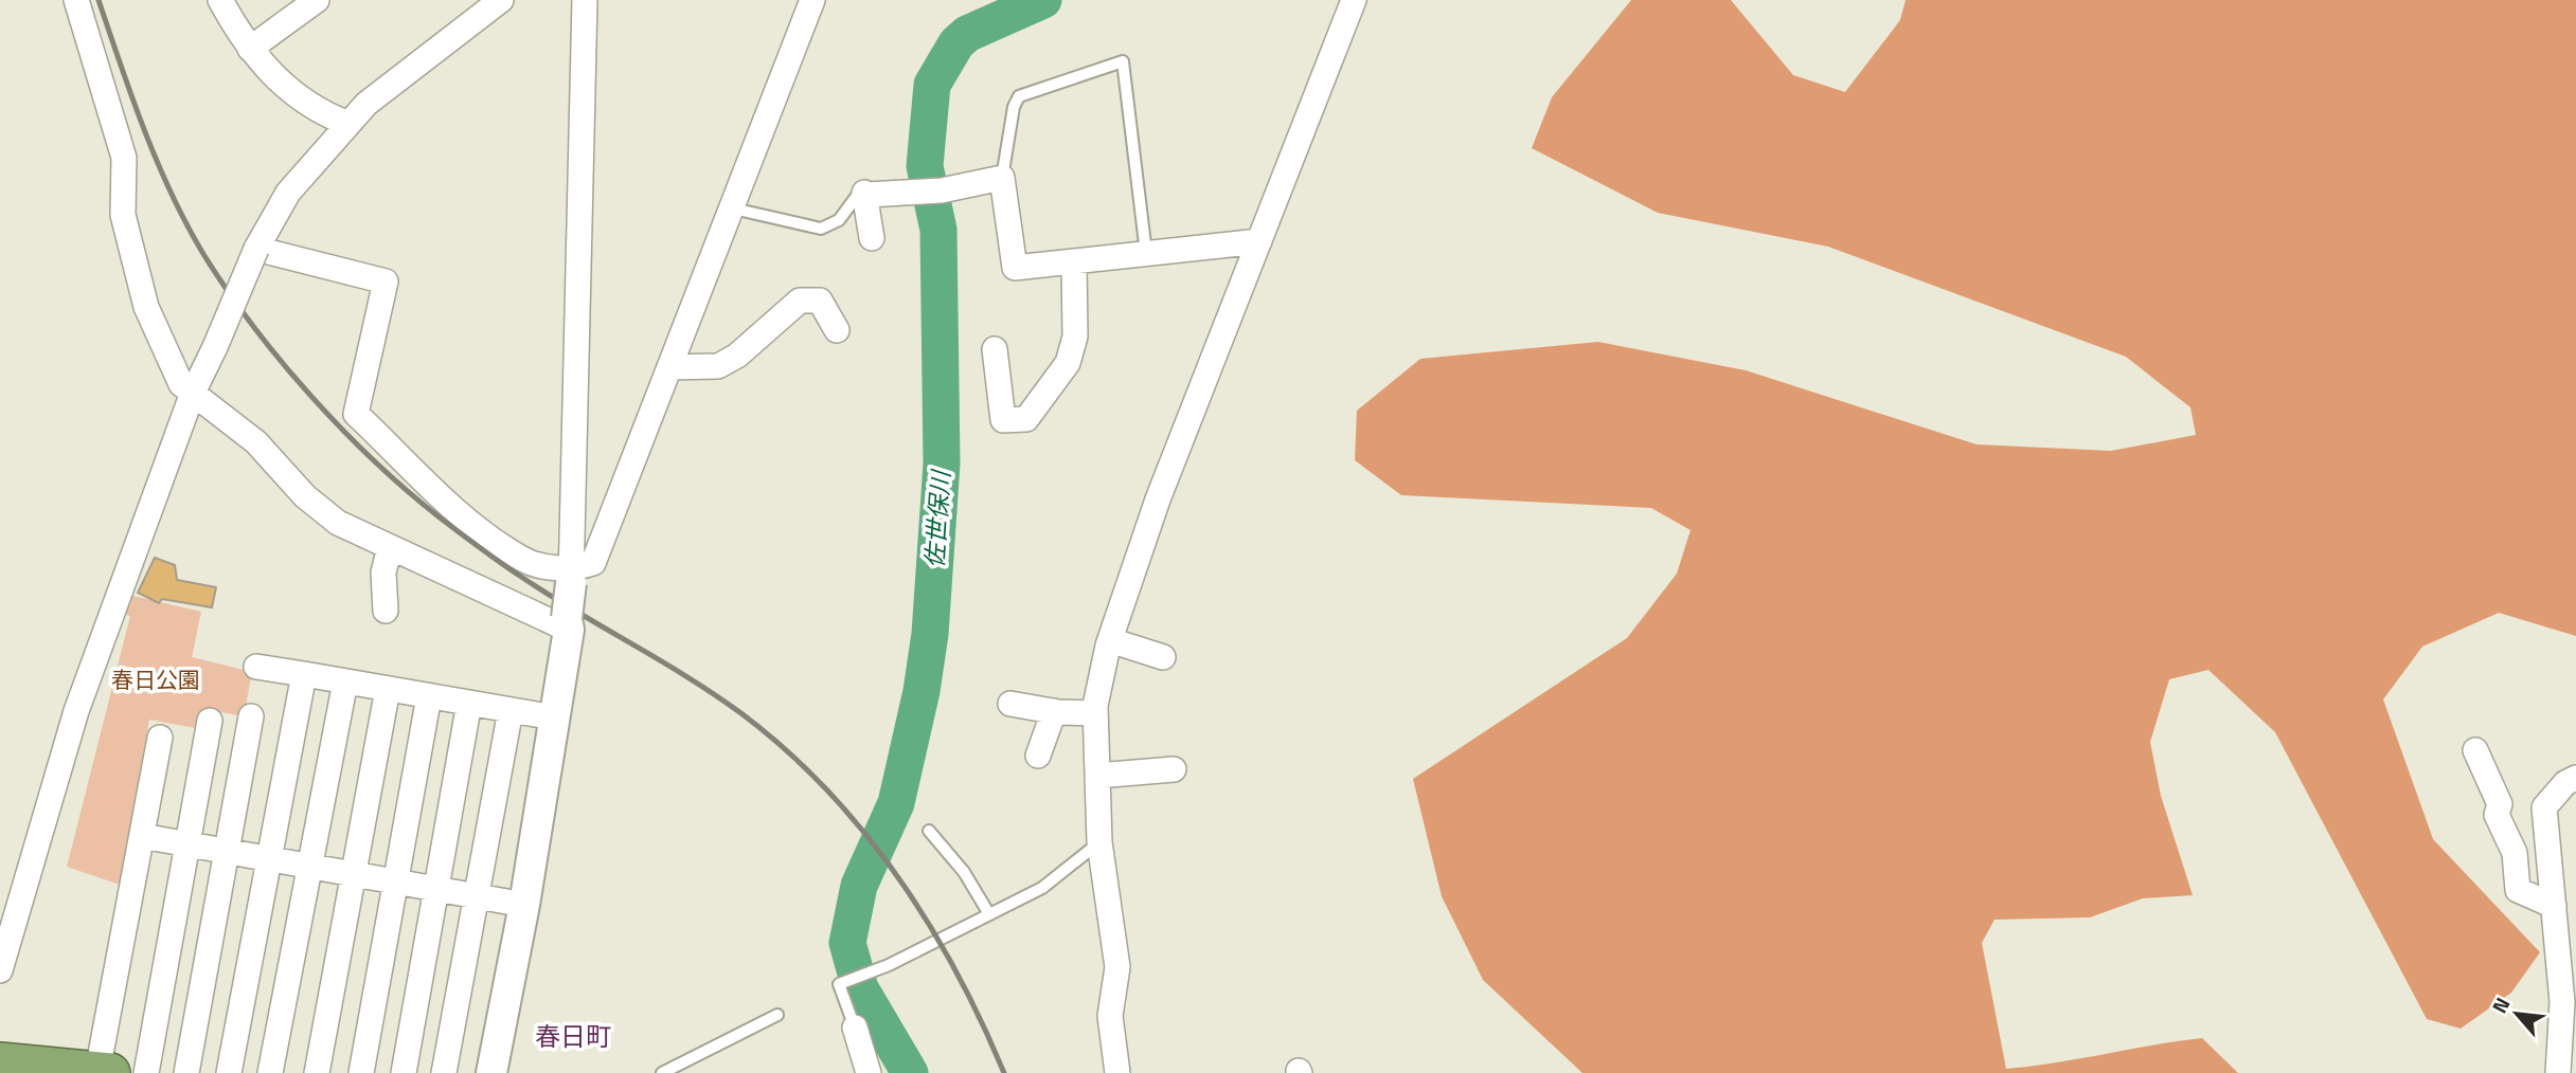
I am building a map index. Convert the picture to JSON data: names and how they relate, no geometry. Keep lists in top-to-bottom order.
{
  "districts": ["春日町"],
  "water": ["佐世保川"],
  "parks": ["春日公園"],
  "north": "top left"
}
